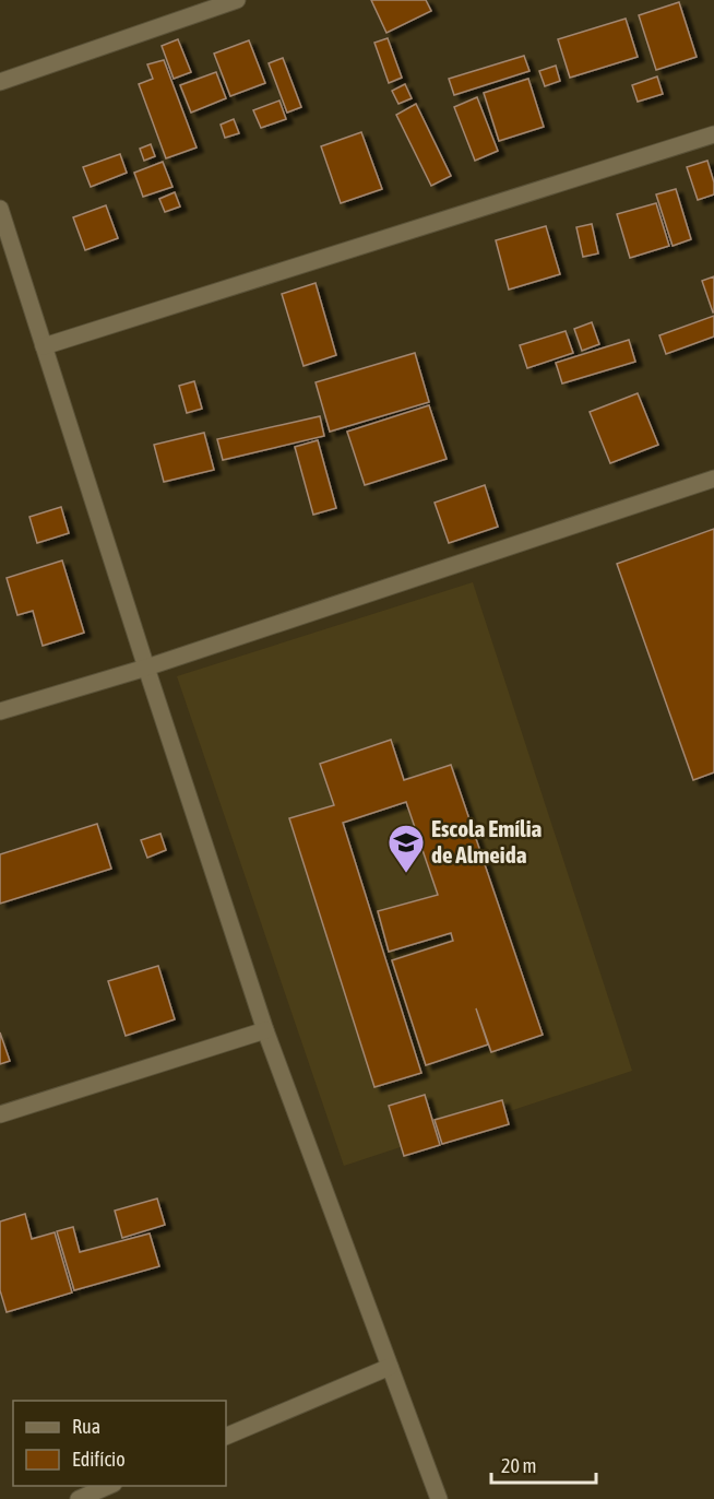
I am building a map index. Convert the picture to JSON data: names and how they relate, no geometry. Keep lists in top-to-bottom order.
{
  "places": {
    "school or university": ["Escola Emília de Almeida"]
  },
  "legend": ["Rua", "Edifício"],
  "scale_bar": "20 m"
}
